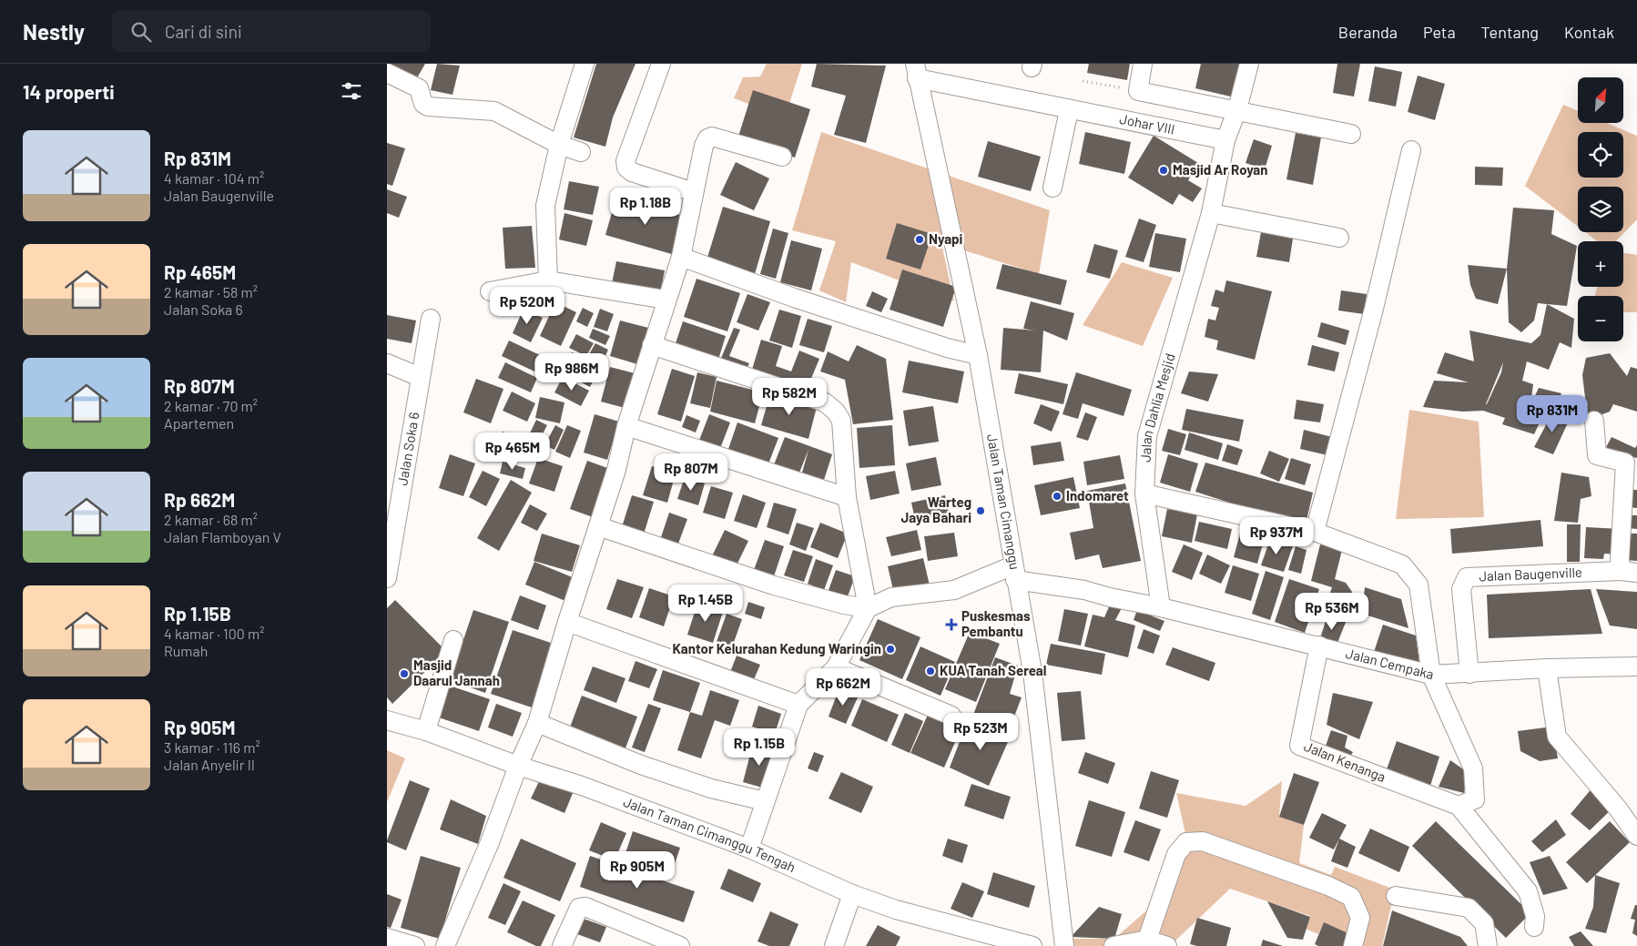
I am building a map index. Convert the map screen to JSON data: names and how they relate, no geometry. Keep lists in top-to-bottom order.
{
  "streets": {
    "street": [
      "Johar VIII",
      "Jalan Dahlia Mesjid",
      "Jalan Soka 6",
      "Jalan Taman Cimanggu",
      "Jalan Baugenville",
      "Jalan Cempaka",
      "Jalan Kenanga",
      "Jalan Taman Cimanggu Tengah"
    ]
  },
  "crossings": [
    ["Johar VIII", "Jalan Dahlia Mesjid"],
    ["Johar VIII", "Jalan Taman Cimanggu"],
    ["Jalan Dahlia Mesjid", "Jalan Cempaka"],
    ["Jalan Taman Cimanggu", "Jalan Cempaka"],
    ["Jalan Baugenville", "Jalan Cempaka"],
    ["Jalan Cempaka", "Jalan Kenanga"]
  ],
  "places": {
    "other": [
      "Masjid Ar Royan",
      "Nyapi",
      "Indomaret",
      "Warteg Jaya Bahari",
      "Kantor Kelurahan Kedung Waringin",
      "KUA Tanah Sereal",
      "Masjid Daarul Jannah"
    ],
    "health": ["Puskesmas Pembantu"]
  },
  "north": "top right",
  "page": {
    "header": "Nestly",
    "search": "Cari di sini",
    "nav": [
      "Beranda",
      "Peta",
      "Tentang",
      "Kontak"
    ],
    "heading": "14 properti",
    "map_buttons": ["+", "−"],
    "list": [
      {
        "name": "Rp 831M",
        "note": "4 kamar · 104 m² · Jalan Baugenville"
      },
      {
        "name": "Rp 465M",
        "note": "2 kamar · 58 m² · Jalan Soka 6"
      },
      {
        "name": "Rp 807M",
        "note": "2 kamar · 70 m² · Apartemen"
      },
      {
        "name": "Rp 662M",
        "note": "2 kamar · 68 m² · Jalan Flamboyan V"
      },
      {
        "name": "Rp 1.15B",
        "note": "4 kamar · 100 m² · Rumah"
      },
      {
        "name": "Rp 905M",
        "note": "3 kamar · 116 m² · Jalan Anyelir II"
      }
    ],
    "price": [
      "Rp 1.18B",
      "Rp 520M",
      "Rp 986M",
      "Rp 582M",
      "Rp 831M",
      "Rp 465M",
      "Rp 807M",
      "Rp 937M",
      "Rp 1.45B",
      "Rp 536M",
      "Rp 662M",
      "Rp 523M",
      "Rp 1.15B",
      "Rp 905M"
    ]
  }
}
